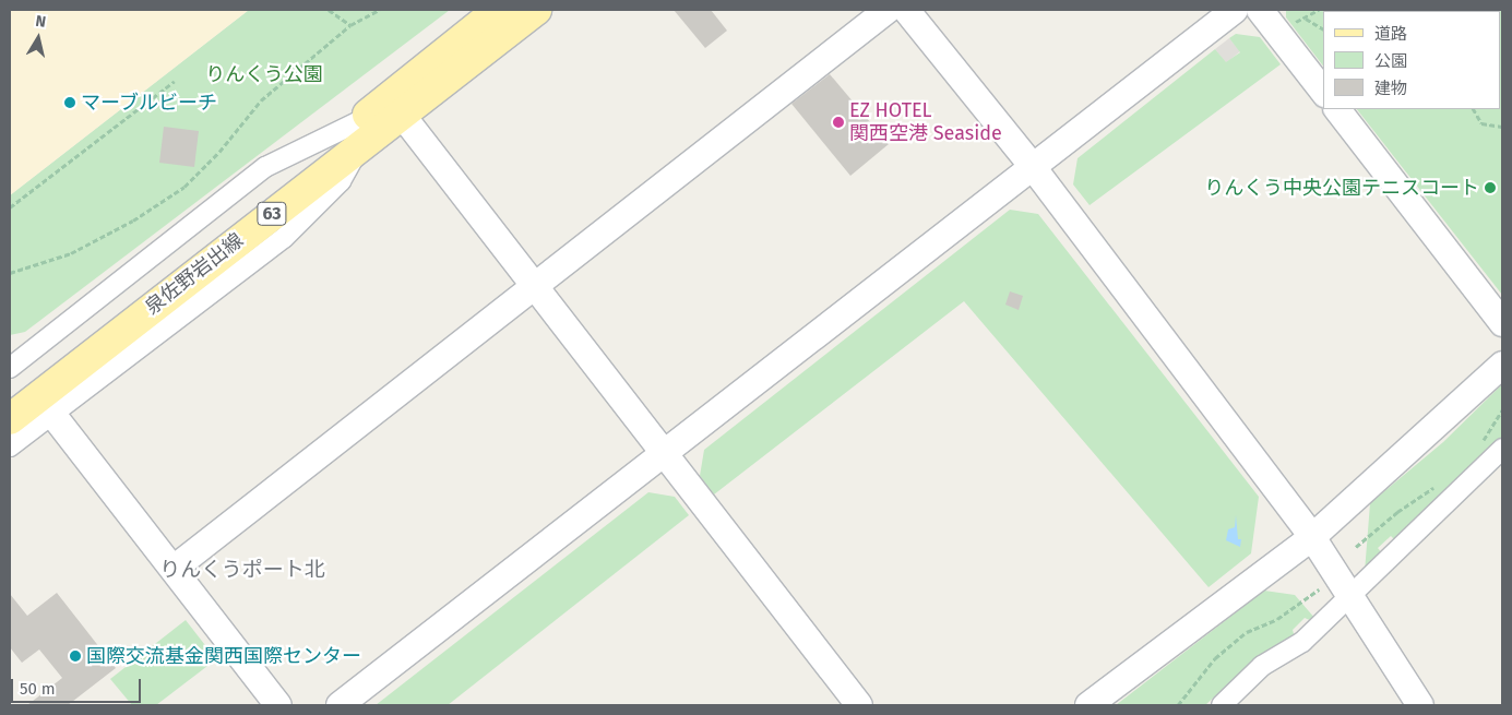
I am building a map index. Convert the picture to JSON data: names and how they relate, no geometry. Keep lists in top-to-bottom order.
{
  "streets": {
    "main road": ["63", "泉佐野岩出線"]
  },
  "districts": ["りんくうポート北"],
  "parks": ["りんくう公園"],
  "places": [
    "マーブルビーチ",
    "EZ HOTEL 関西空港 Seaside",
    "りんくう中央公園テニスコート",
    "国際交流基金関西国際センター"
  ],
  "legend": ["道路", "公園", "建物"],
  "scale_bar": "50 m",
  "north": "top"
}
